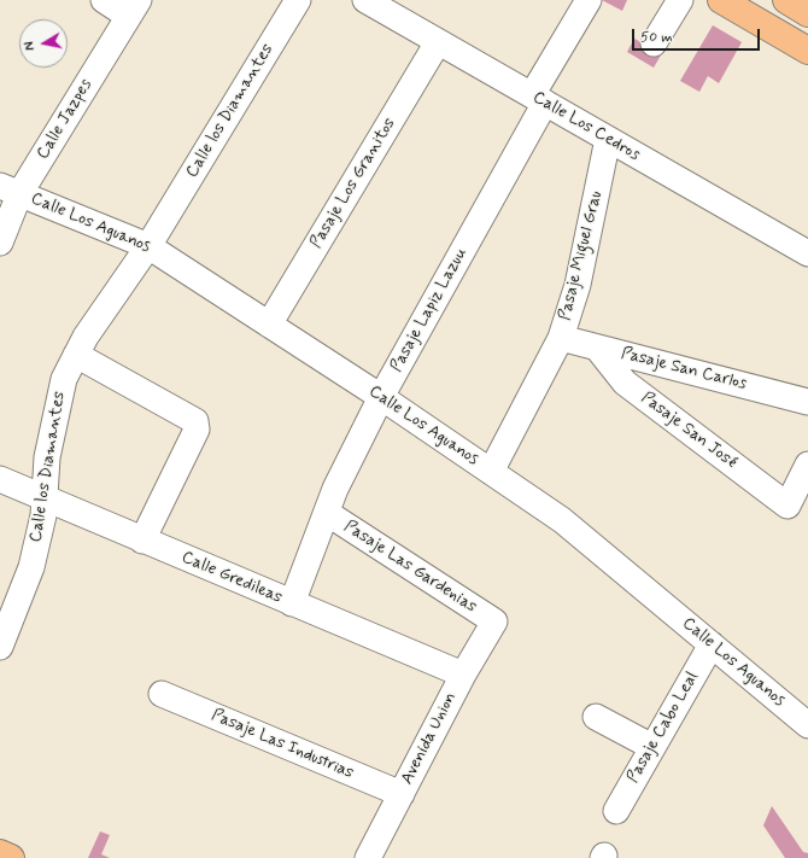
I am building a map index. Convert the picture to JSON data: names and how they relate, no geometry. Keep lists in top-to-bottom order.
{
  "streets": {
    "street": [
      "Calle los Diamantes",
      "Calle Jazpes",
      "Calle Los Cedros",
      "Pasaje Los Granitos",
      "Calle Los Aguanos",
      "Pasaje Miguel Grau",
      "Pasaje Lapiz Lazuu",
      "Pasaje San Carlos",
      "Pasaje San José",
      "Pasaje Las Gardenias",
      "Calle Gredileas",
      "Pasaje Cabo Leal",
      "Avenida Union",
      "Pasaje Las Industrias"
    ]
  },
  "crossings": [
    ["Calle los Diamantes", "Calle Los Aguanos"],
    ["Calle los Diamantes", "Calle Gredileas"],
    ["Calle Jazpes", "Calle Los Aguanos"],
    ["Calle Los Cedros", "Pasaje Los Granitos"],
    ["Calle Los Cedros", "Pasaje Miguel Grau"],
    ["Calle Los Cedros", "Pasaje Lapiz Lazuu"],
    ["Pasaje Los Granitos", "Calle Los Aguanos"],
    ["Calle Los Aguanos", "Pasaje Miguel Grau"],
    ["Calle Los Aguanos", "Pasaje Lapiz Lazuu"],
    ["Calle Los Aguanos", "Pasaje Cabo Leal"],
    ["Pasaje Miguel Grau", "Pasaje San Carlos"],
    ["Pasaje Lapiz Lazuu", "Pasaje Las Gardenias"],
    ["Pasaje Lapiz Lazuu", "Calle Gredileas"],
    ["Pasaje San Carlos", "Pasaje San José"],
    ["Pasaje Las Gardenias", "Avenida Union"],
    ["Calle Gredileas", "Avenida Union"],
    ["Avenida Union", "Pasaje Las Industrias"]
  ],
  "scale_bar": "50 m",
  "north": "left"
}
